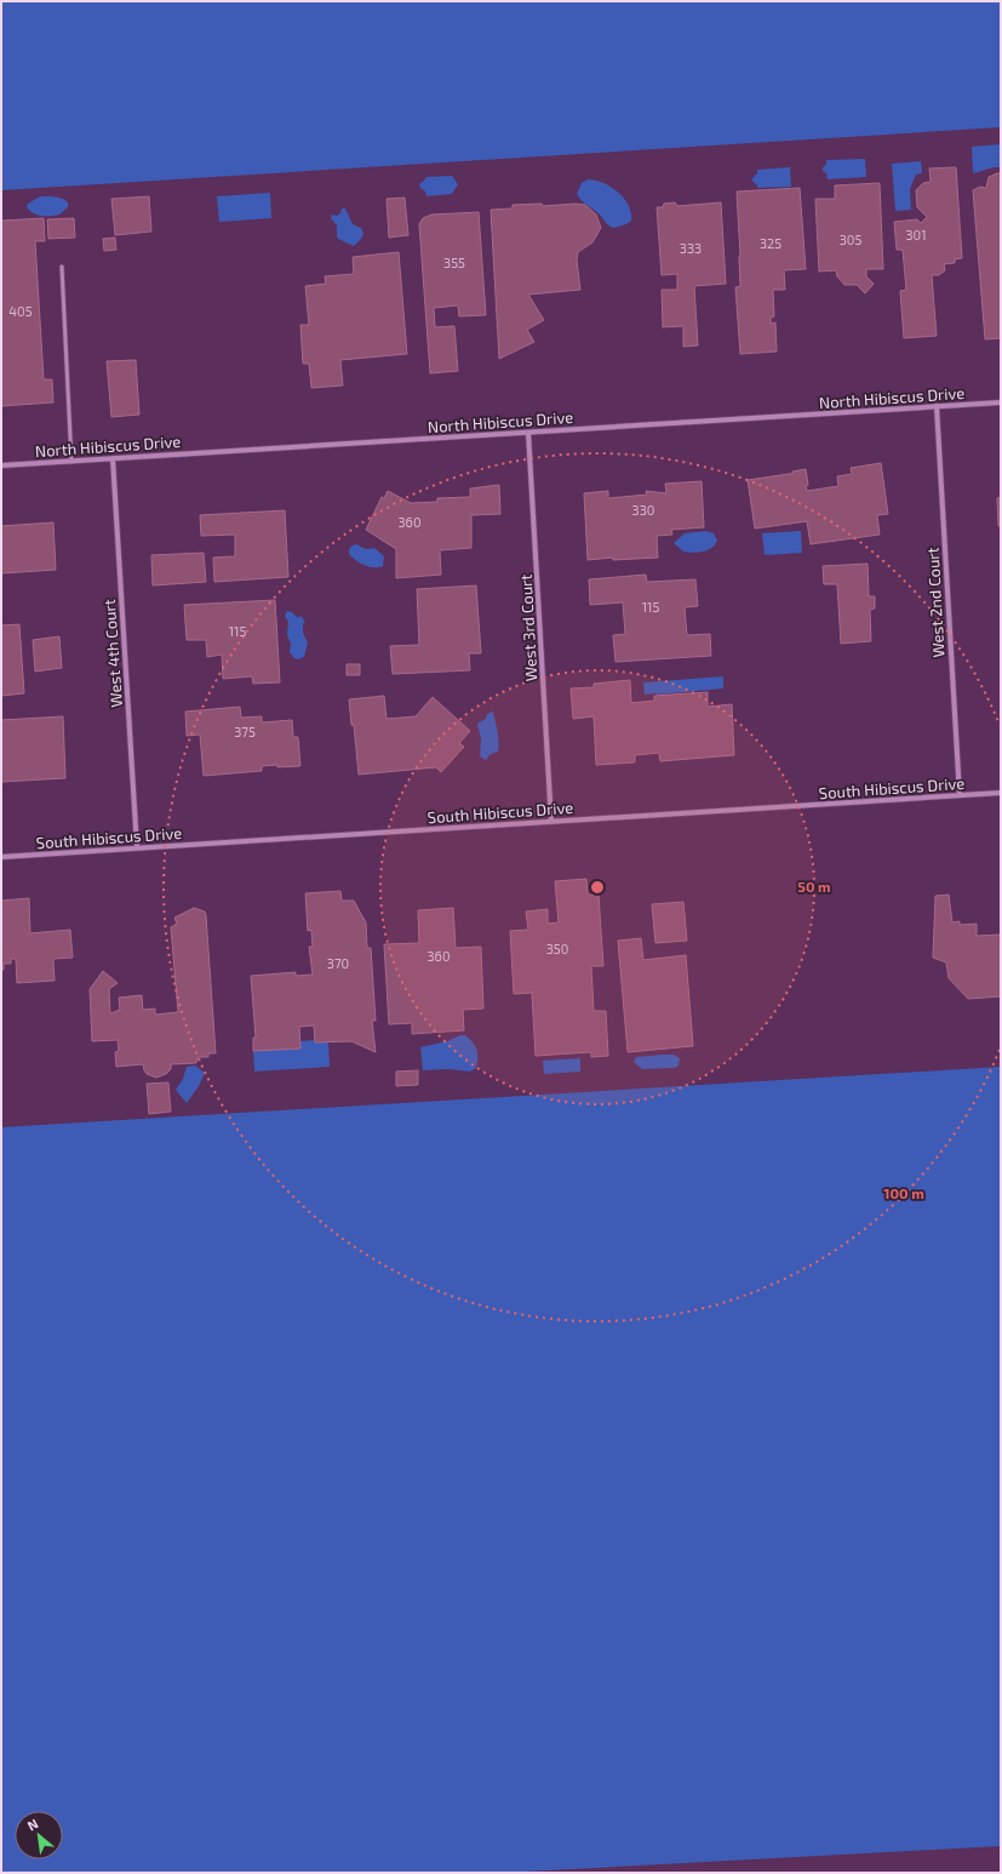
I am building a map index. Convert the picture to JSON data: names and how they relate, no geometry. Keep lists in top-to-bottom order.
{
  "streets": {
    "street": [
      "North Hibiscus Drive",
      "West 2nd Court",
      "West 3rd Court",
      "West 4th Court",
      "South Hibiscus Drive"
    ]
  },
  "crossings": [
    ["North Hibiscus Drive", "West 2nd Court"],
    ["North Hibiscus Drive", "West 3rd Court"],
    ["North Hibiscus Drive", "West 4th Court"],
    ["West 2nd Court", "South Hibiscus Drive"],
    ["West 3rd Court", "South Hibiscus Drive"],
    ["West 4th Court", "South Hibiscus Drive"]
  ],
  "house_numbers": [
    "301",
    "305",
    "325",
    "333",
    "355",
    "405",
    "330",
    "360",
    "115",
    "115",
    "375",
    "350",
    "360",
    "370"
  ],
  "north": "top left",
  "rings": ["50 m", "100 m"]
}
